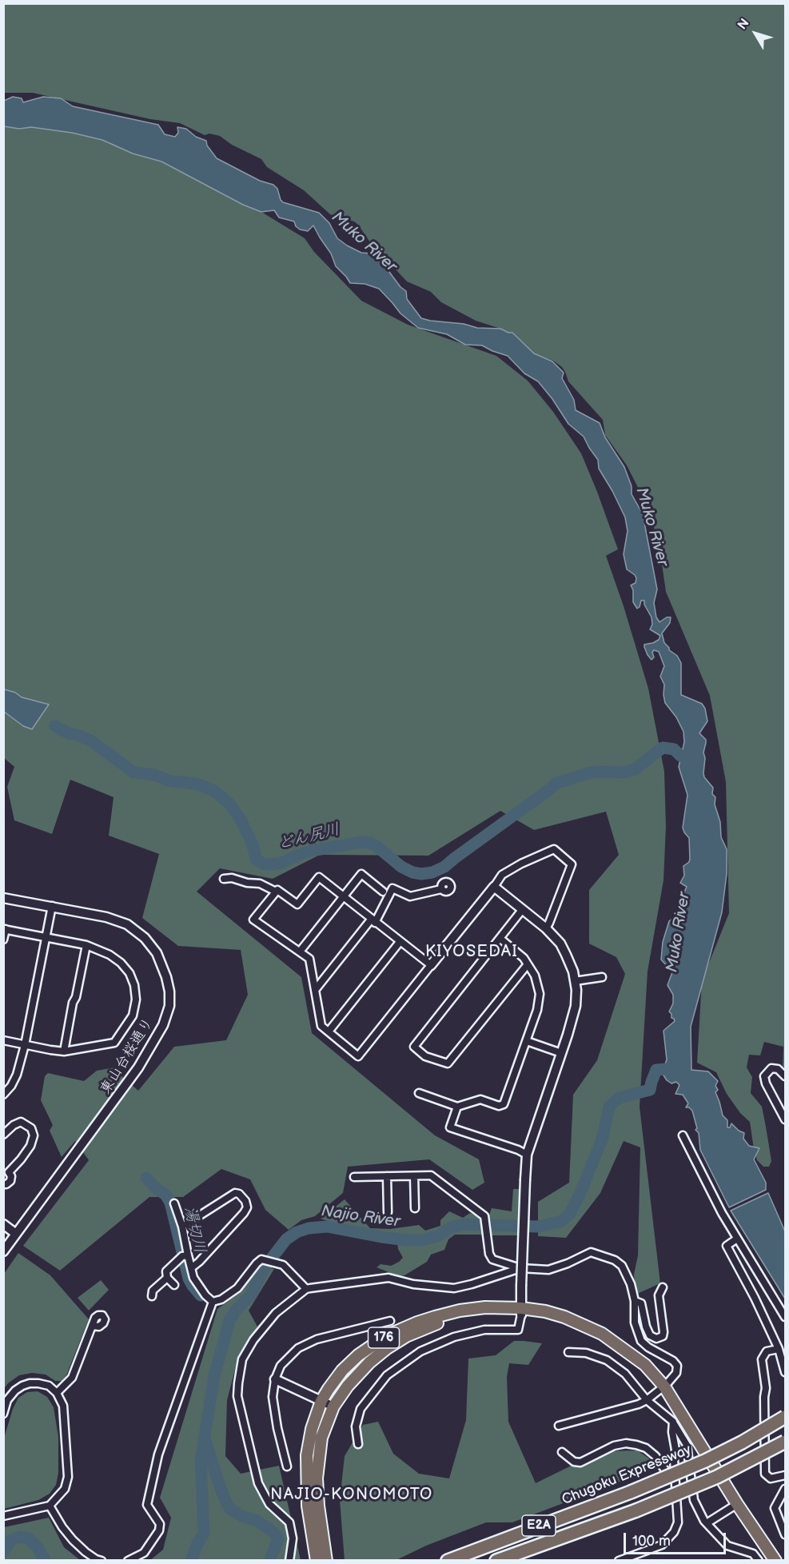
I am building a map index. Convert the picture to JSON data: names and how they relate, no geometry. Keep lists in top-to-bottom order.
{
  "streets": {
    "highway": ["176", "Chugoku Expressway", "E2A"],
    "street": ["東山台桜通り"]
  },
  "districts": ["KIYOSEDAI", "NAJIO-KONOMOTO"],
  "water": [
    "Muko River",
    "どん尻川",
    "Najio River",
    "湯切川"
  ],
  "scale_bar": "100 m",
  "north": "top left"
}
